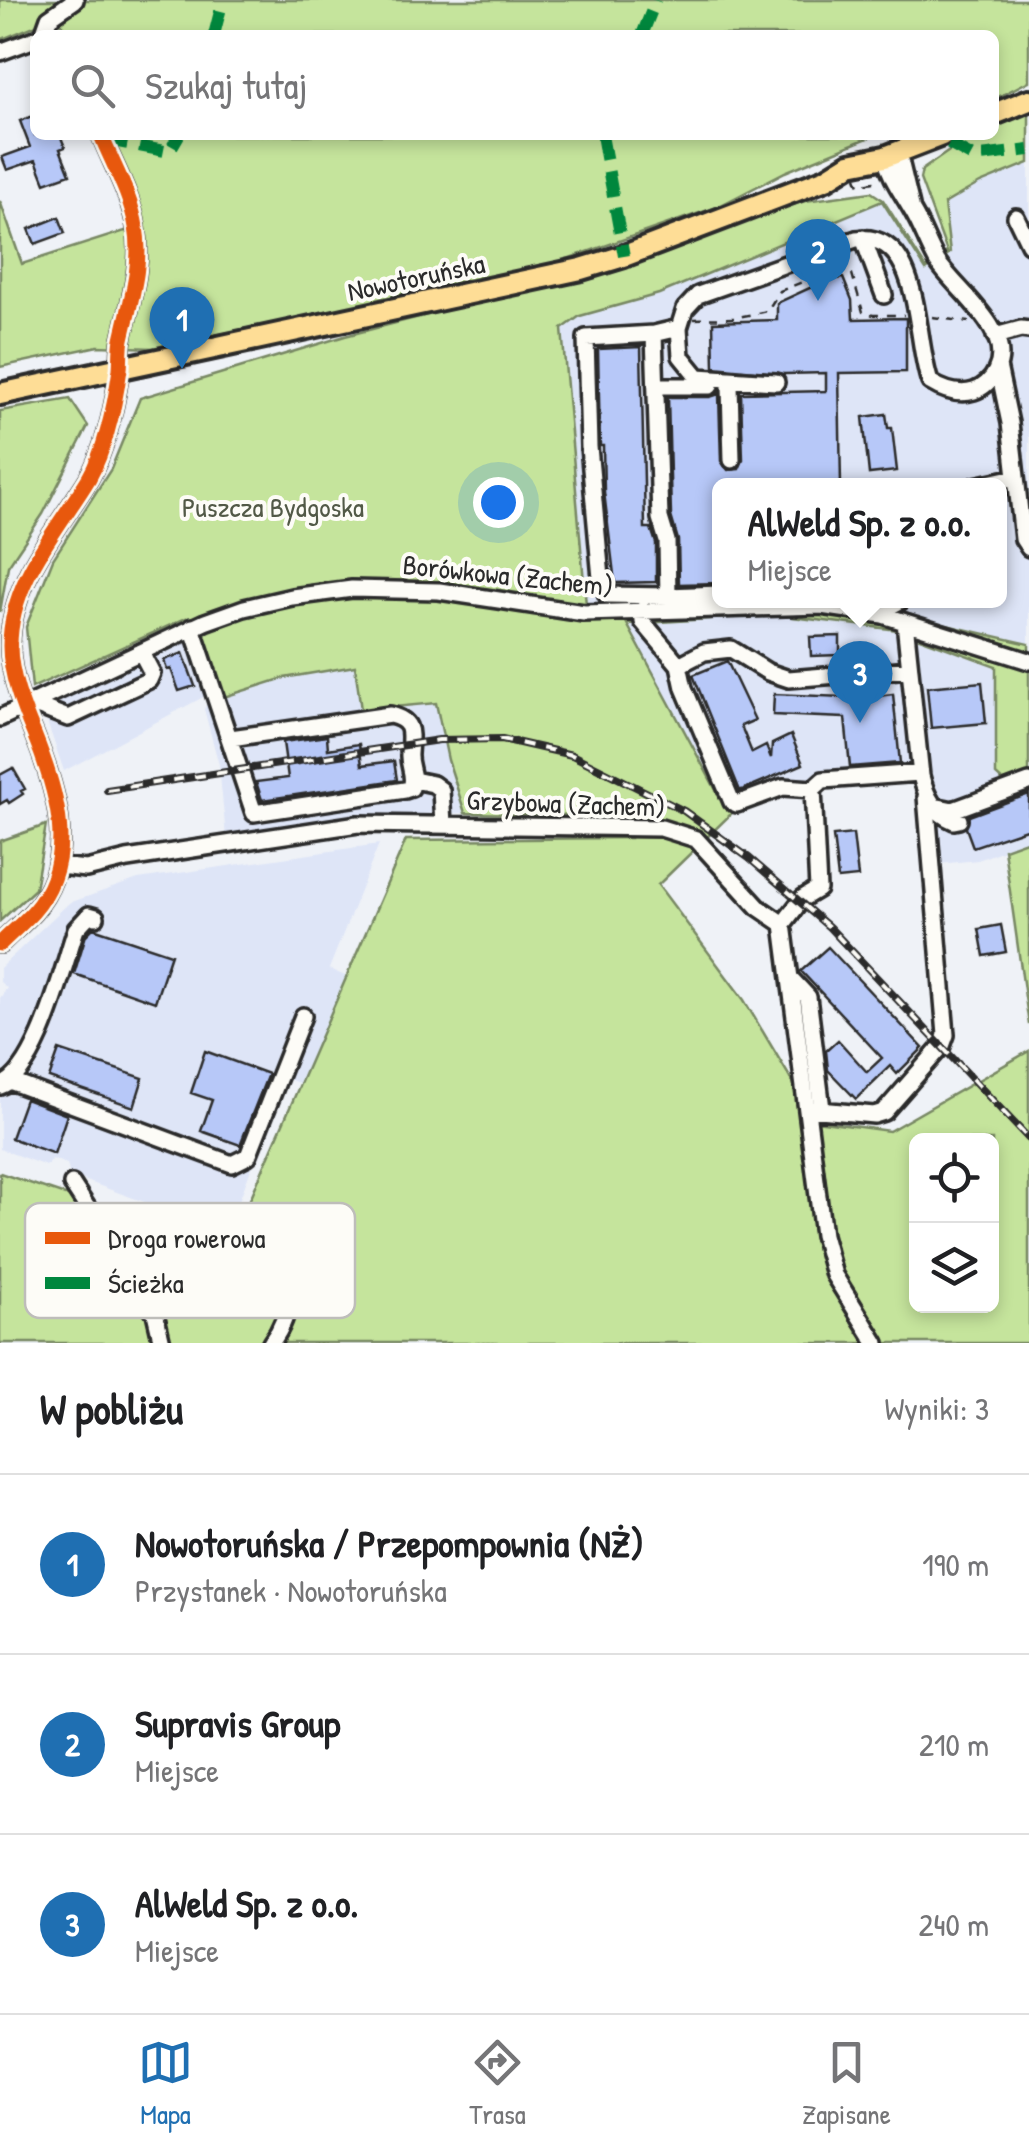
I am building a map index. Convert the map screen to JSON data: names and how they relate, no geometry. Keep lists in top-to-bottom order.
{
  "streets": {
    "main road": ["Nowotoruńska"],
    "street": ["Borówkowa (Zachem)", "Grzybowa (Zachem)"]
  },
  "parks": ["Puszcza Bydgoska"],
  "legend": ["Droga rowerowa", "Ścieżka"],
  "page": {
    "search": "Szukaj tutaj",
    "pins": ["2", "1", "3"],
    "popup": ["AlWeld Sp. z o.o.", "Miejsce"],
    "heading": ["W pobliżu", "Wyniki: 3"],
    "list": [
      {
        "mark": "1",
        "name": "Nowotoruńska / Przepompownia (NŻ)",
        "note": "Przystanek · Nowotoruńska",
        "value": "190 m"
      },
      {
        "mark": "2",
        "name": "Supravis Group",
        "note": "Miejsce",
        "value": "210 m"
      },
      {
        "mark": "3",
        "name": "AlWeld Sp. z o.o.",
        "note": "Miejsce",
        "value": "240 m"
      }
    ],
    "nav": ["Mapa", "Trasa", "Zapisane"]
  }
}
